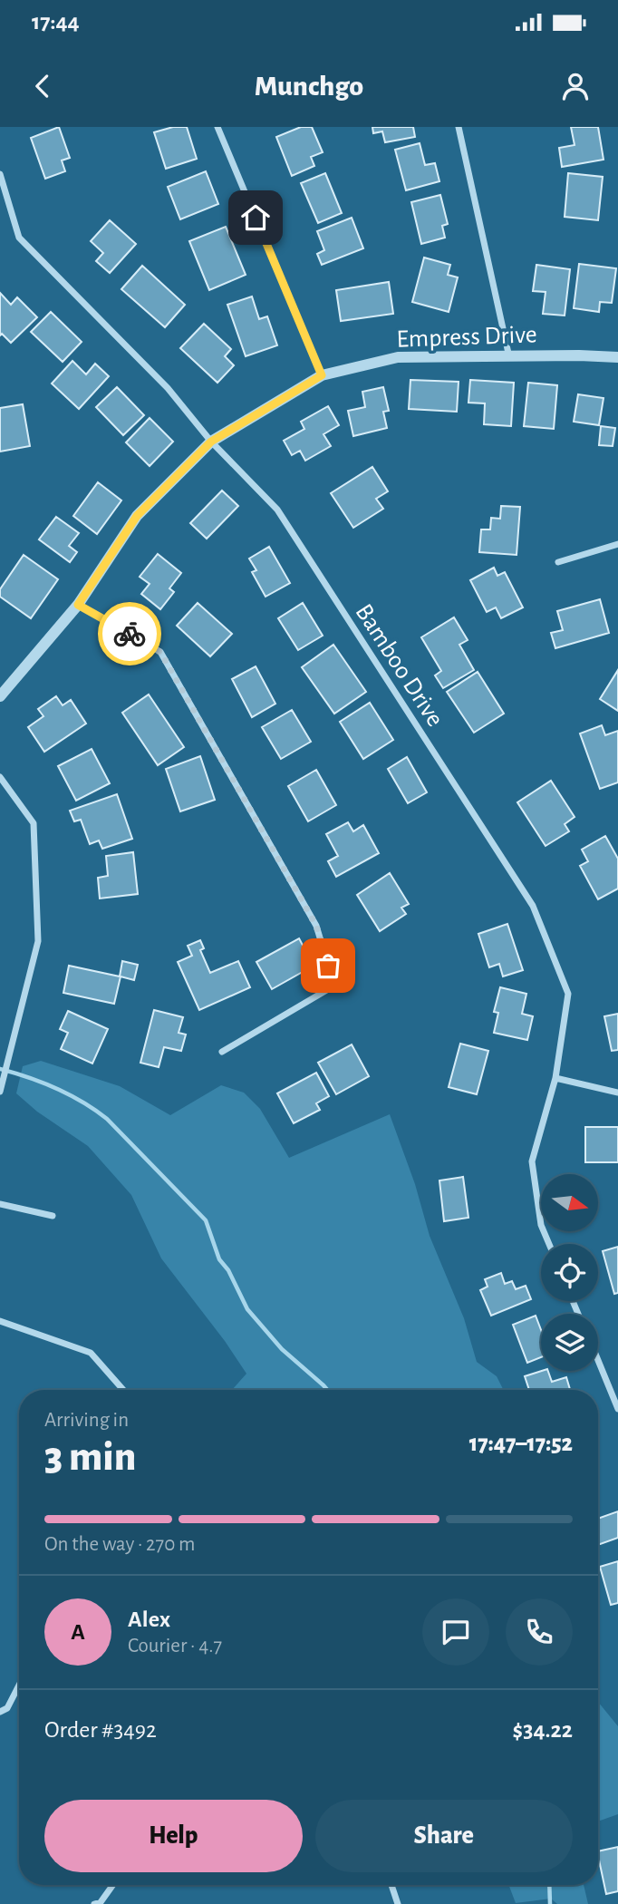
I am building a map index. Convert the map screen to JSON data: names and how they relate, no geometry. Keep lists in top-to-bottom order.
{
  "streets": {
    "street": ["Empress Drive", "Bamboo Drive"]
  },
  "crossings": [
    ["Empress Drive", "Bamboo Drive"]
  ],
  "north": "right",
  "page": {
    "status": "17:44",
    "header": "Munchgo",
    "heading": ["3 min", "Arriving in", "17:47–17:52"],
    "panel": [
      "Alex",
      "Courier · 4.7",
      "Order #3492",
      "$34.22"
    ],
    "bar": "On the way · 270 m",
    "round": "A",
    "buttons": ["Help", "Share"]
  }
}
